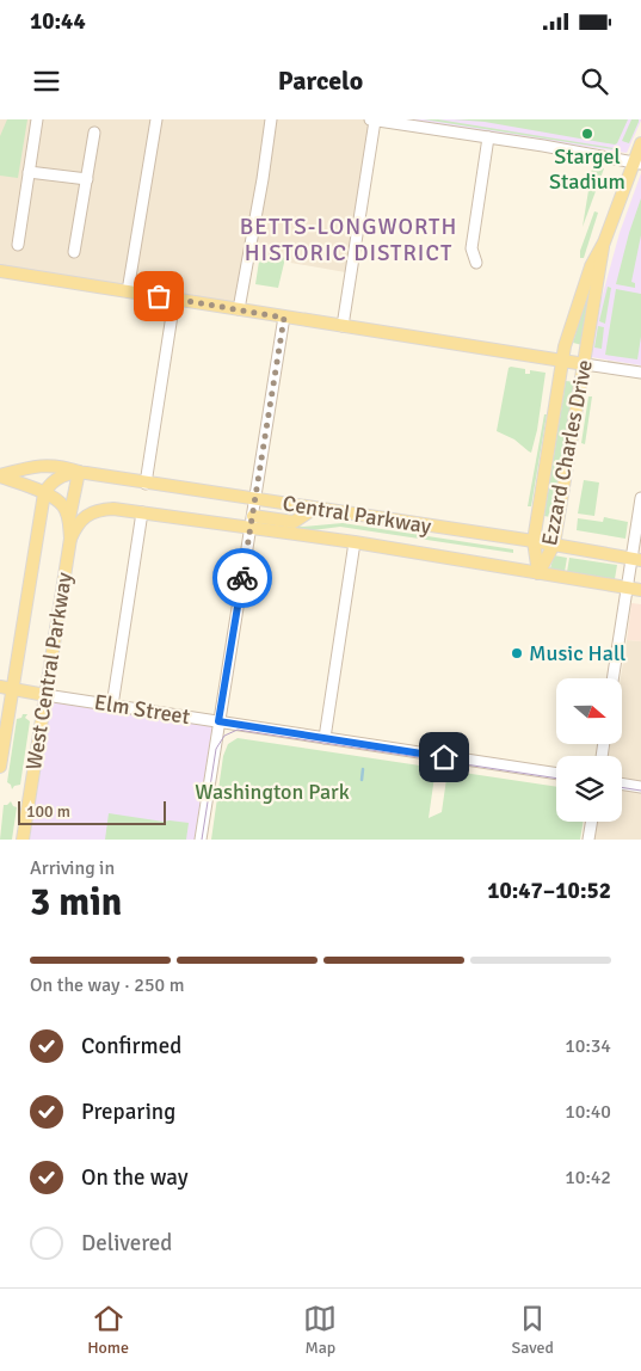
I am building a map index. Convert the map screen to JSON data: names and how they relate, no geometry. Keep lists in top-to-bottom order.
{
  "streets": {
    "main road": [
      "Ezzard Charles Drive",
      "Central Parkway",
      "West Central Parkway",
      "Elm Street"
    ]
  },
  "crossings": [
    ["Ezzard Charles Drive", "Central Parkway"],
    ["Central Parkway", "West Central Parkway"],
    ["West Central Parkway", "Elm Street"]
  ],
  "districts": ["BETTS-LONGWORTH HISTORIC DISTRICT"],
  "parks": ["Washington Park"],
  "places": ["Stargel Stadium", "Music Hall"],
  "scale_bar": "100 m",
  "north": "right",
  "page": {
    "status": "10:44",
    "header": "Parcelo",
    "scale": "100 m",
    "heading": ["3 min", "Arriving in", "10:47–10:52"],
    "bar": "On the way · 250 m",
    "list": [
      ["Confirmed", "10:34"],
      ["Preparing", "10:40"],
      ["On the way", "10:42"],
      "Delivered"
    ],
    "tabs": ["Home", "Map", "Saved"]
  }
}
